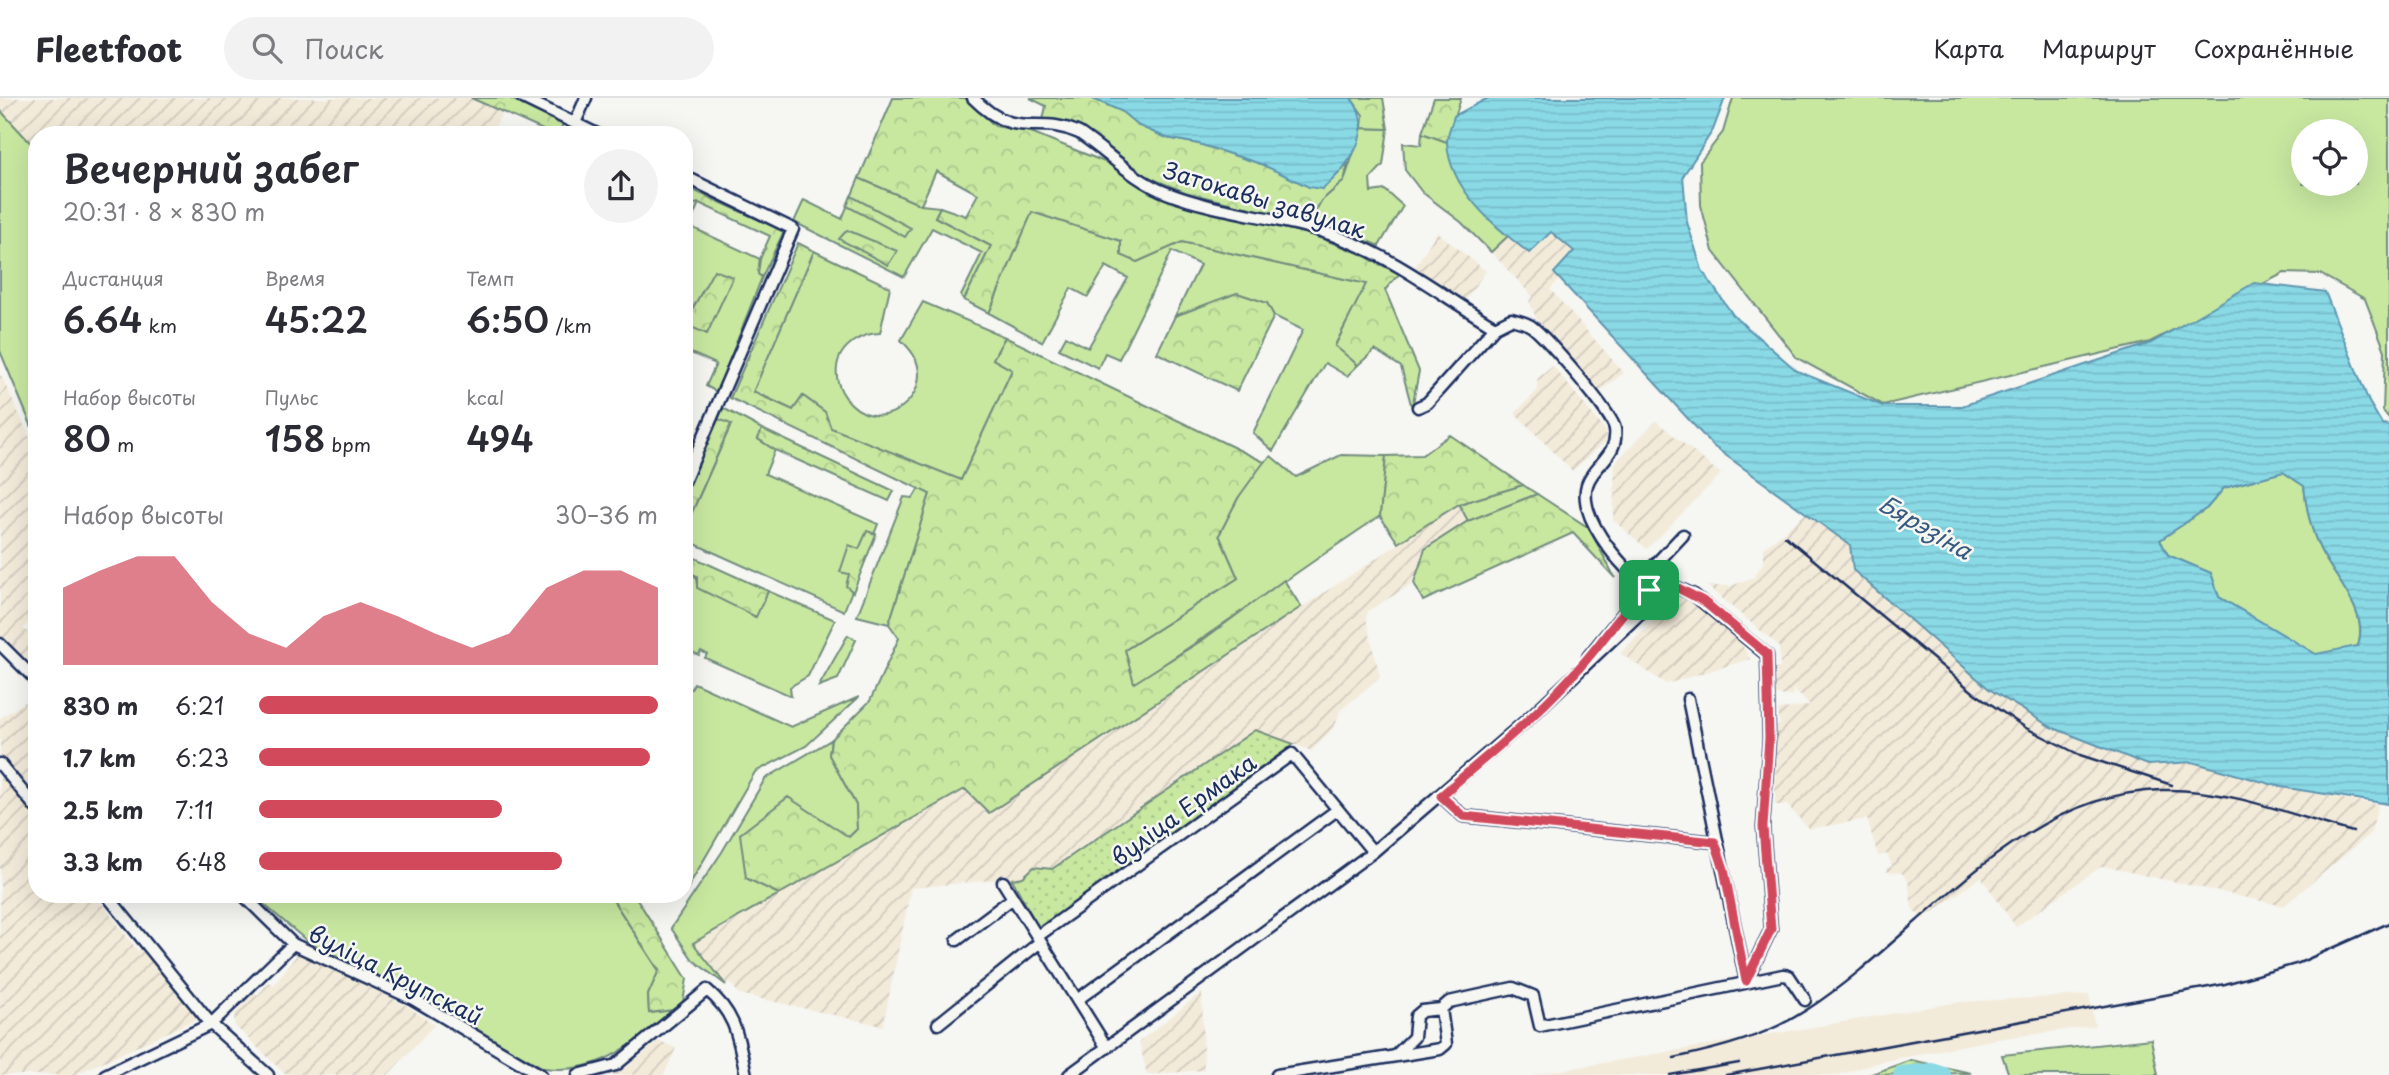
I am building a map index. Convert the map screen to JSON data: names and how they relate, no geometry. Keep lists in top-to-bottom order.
{
  "streets": {
    "street": ["Затокавы завулак", "вуліца Ермака", "вуліца Крупскай"]
  },
  "water": ["Бярэзіна"],
  "page": {
    "header": "Fleetfoot",
    "search": "Поиск",
    "nav": ["Карта", "Маршрут", "Сохранённые"],
    "heading": ["Вечерний забег", "20:31 · 8 × 830 m"],
    "stats": [
      ["Дистанция", "6.64 km"],
      ["Время", "45:22"],
      ["Темп", "6:50 /km"],
      ["Набор высоты", "80 m"],
      ["Пульс", "158 bpm"],
      ["kcal", "494"]
    ],
    "chart": ["Набор высоты", "30–36 m"],
    "list": [
      {
        "name": "830 m",
        "note": "6:21"
      },
      {
        "name": "1.7 km",
        "note": "6:23"
      },
      {
        "name": "2.5 km",
        "note": "7:11"
      },
      {
        "name": "3.3 km",
        "note": "6:48"
      }
    ]
  }
}
